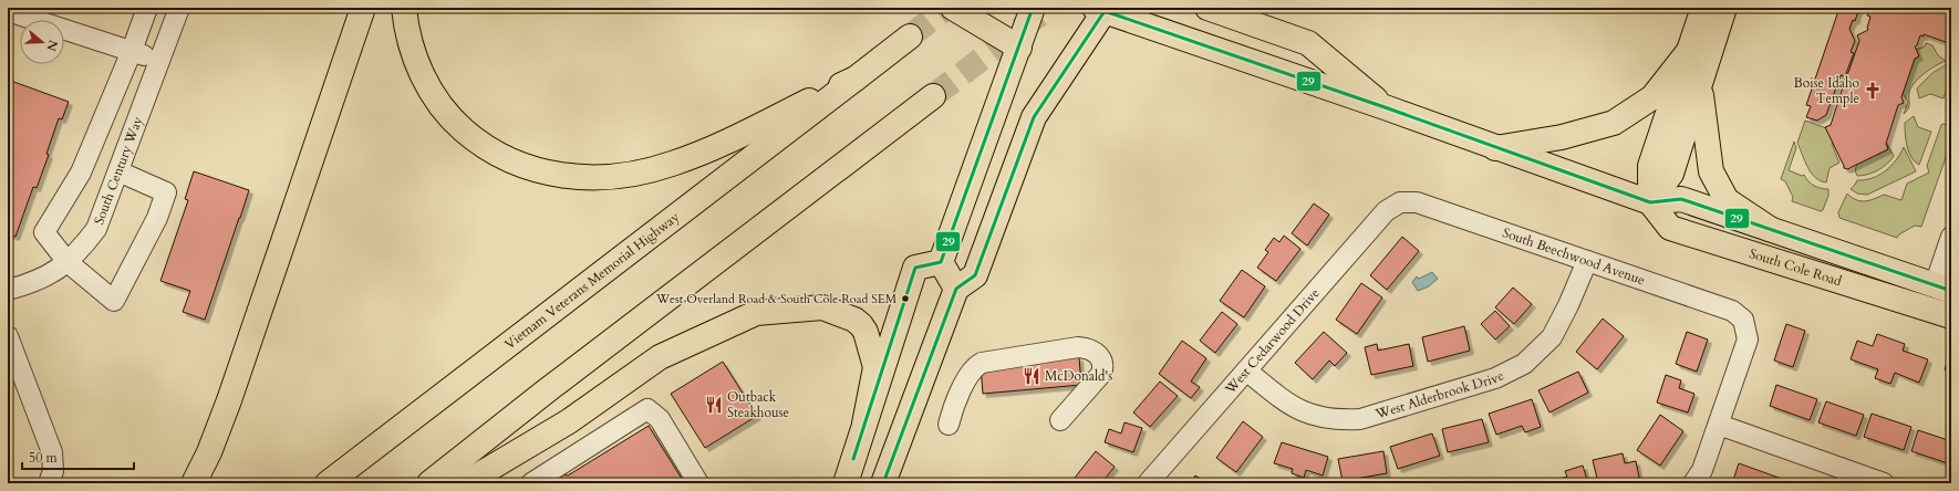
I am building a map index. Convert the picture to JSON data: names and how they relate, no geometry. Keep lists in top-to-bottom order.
{
  "streets": {
    "main road": ["South Cole Road", "Vietnam Veterans Memorial Highway"],
    "street": [
      "South Century Way",
      "South Beechwood Avenue",
      "West Cedarwood Drive",
      "West Alderbrook Drive"
    ]
  },
  "crossings": [
    ["South Beechwood Avenue", "West Cedarwood Drive"],
    ["South Beechwood Avenue", "West Alderbrook Drive"],
    ["West Cedarwood Drive", "West Alderbrook Drive"]
  ],
  "places": {
    "church": ["Boise Idaho Temple"],
    "other": ["West Overland Road & South Cole Road SEM"],
    "restaurant": ["McDonald's", "Outback Steakhouse"]
  },
  "lines": ["transit line 29"],
  "scale_bar": "50 m",
  "north": "right"
}
